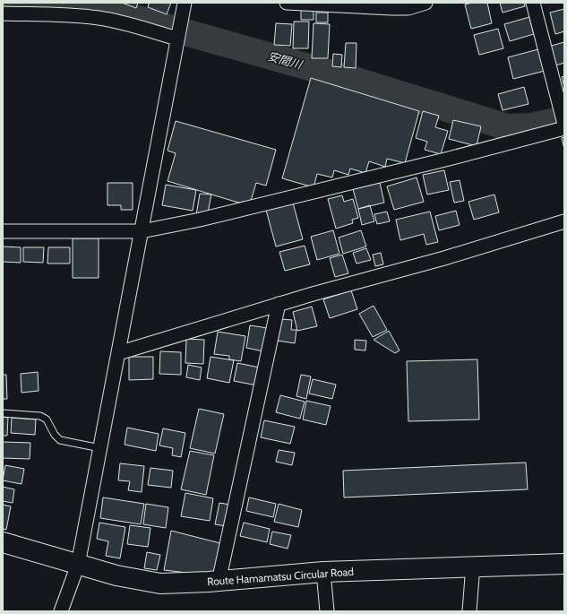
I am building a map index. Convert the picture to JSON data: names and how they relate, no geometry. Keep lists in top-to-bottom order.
{
  "streets": {
    "main road": ["Route Hamamatsu Circular Road"]
  },
  "water": ["安間川"]
}
